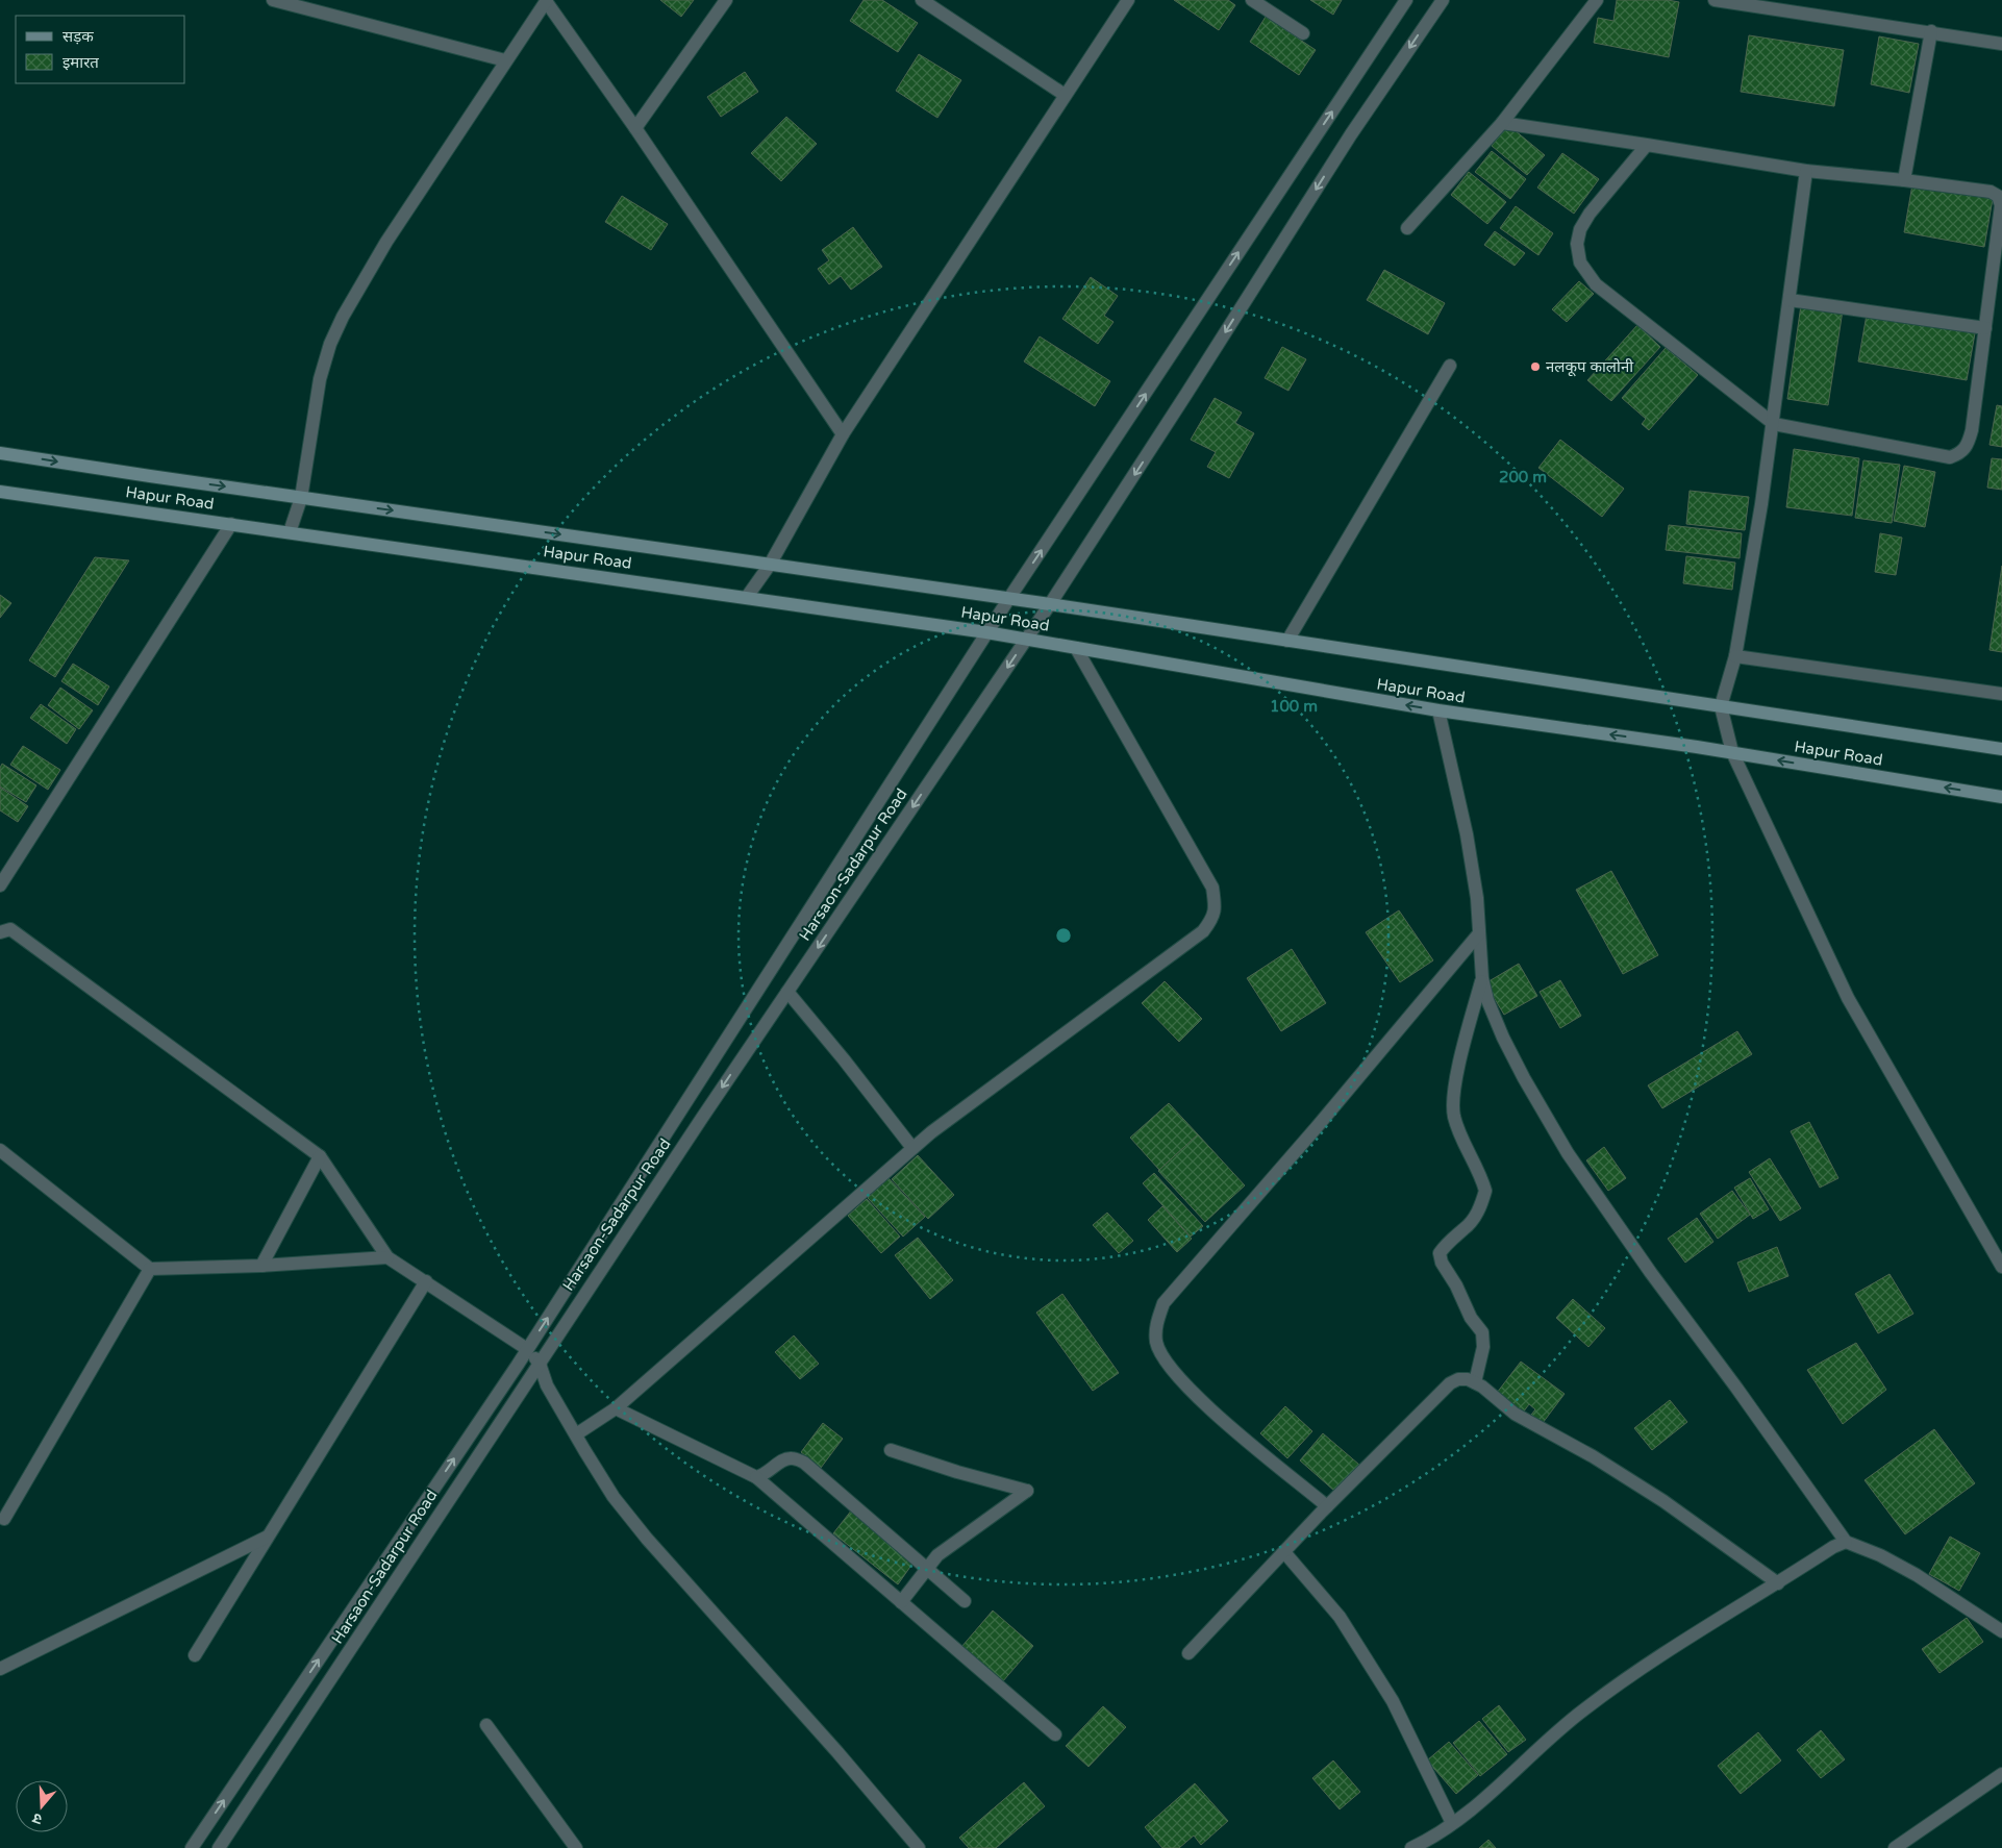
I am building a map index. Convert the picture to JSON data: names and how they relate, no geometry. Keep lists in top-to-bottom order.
{
  "streets": {
    "main road": ["Hapur Road"],
    "street": ["Harsaon-Sadarpur Road"]
  },
  "crossings": [
    ["Hapur Road", "Harsaon-Sadarpur Road"]
  ],
  "places": ["नलकूप कालोनी"],
  "legend": ["सड़क", "इमारत"],
  "north": "bottom",
  "rings": ["200 m", "100 m"]
}
